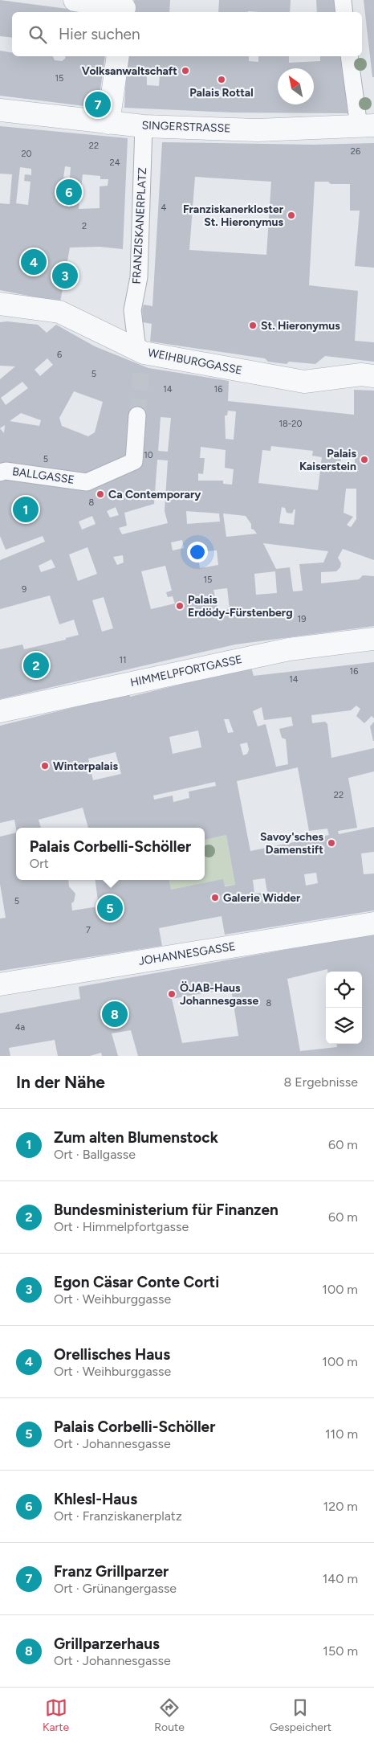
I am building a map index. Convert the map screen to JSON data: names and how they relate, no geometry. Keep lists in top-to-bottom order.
{
  "streets": {
    "street": [
      "SINGERSTRASSE",
      "FRANZISKANERPLATZ",
      "WEIHBURGGASSE",
      "BALLGASSE",
      "HIMMELPFORTGASSE",
      "JOHANNESGASSE"
    ]
  },
  "crossings": [
    ["SINGERSTRASSE", "FRANZISKANERPLATZ"],
    ["FRANZISKANERPLATZ", "WEIHBURGGASSE"]
  ],
  "places": [
    "Volksanwaltschaft",
    "Palais Rottal",
    "Franziskanerkloster St. Hieronymus",
    "St. Hieronymus",
    "Palais Kaiserstein",
    "Ca Contemporary",
    "Palais Erdödy-Fürstenberg",
    "Winterpalais",
    "Savoy'sches Damenstift",
    "Galerie Widder",
    "ÖJAB-Haus Johannesgasse"
  ],
  "house_numbers": [
    "15",
    "22",
    "26",
    "20",
    "24",
    "4",
    "2",
    "6",
    "5",
    "14",
    "16",
    "18-20",
    "10",
    "5",
    "8",
    "15",
    "9",
    "19",
    "11",
    "16",
    "14",
    "22",
    "5",
    "7",
    "8",
    "4a"
  ],
  "north": "top left",
  "page": {
    "search": "Hier suchen",
    "pins": [
      "7",
      "6",
      "4",
      "3",
      "1",
      "2",
      "5",
      "8"
    ],
    "popup": ["Palais Corbelli-Schöller", "Ort"],
    "heading": ["In der Nähe", "8 Ergebnisse"],
    "list": [
      {
        "mark": "1",
        "name": "Zum alten Blumenstock",
        "note": "Ort · Ballgasse",
        "value": "60 m"
      },
      {
        "mark": "2",
        "name": "Bundesministerium für Finanzen",
        "note": "Ort · Himmelpfortgasse",
        "value": "60 m"
      },
      {
        "mark": "3",
        "name": "Egon Cäsar Conte Corti",
        "note": "Ort · Weihburggasse",
        "value": "100 m"
      },
      {
        "mark": "4",
        "name": "Orellisches Haus",
        "note": "Ort · Weihburggasse",
        "value": "100 m"
      },
      {
        "mark": "5",
        "name": "Palais Corbelli-Schöller",
        "note": "Ort · Johannesgasse",
        "value": "110 m"
      },
      {
        "mark": "6",
        "name": "Khlesl-Haus",
        "note": "Ort · Franziskanerplatz",
        "value": "120 m"
      },
      {
        "mark": "7",
        "name": "Franz Grillparzer",
        "note": "Ort · Grünangergasse",
        "value": "140 m"
      },
      {
        "mark": "8",
        "name": "Grillparzerhaus",
        "note": "Ort · Johannesgasse",
        "value": "150 m"
      }
    ],
    "nav": ["Karte", "Route", "Gespeichert"]
  }
}
